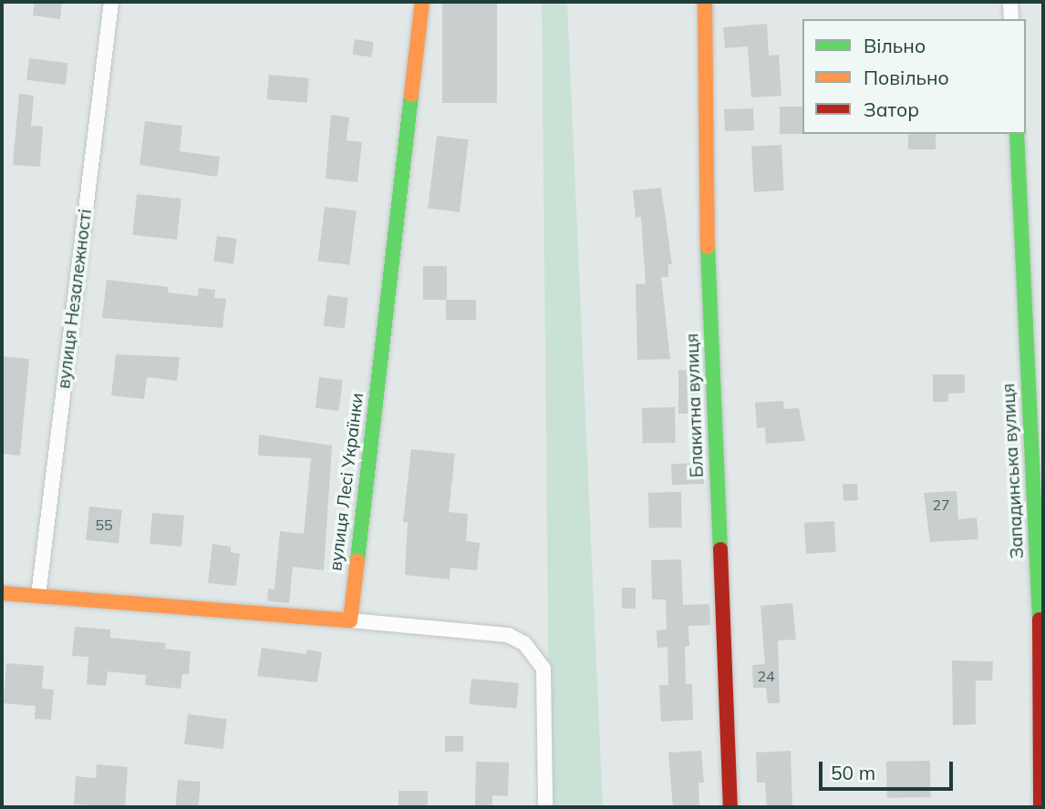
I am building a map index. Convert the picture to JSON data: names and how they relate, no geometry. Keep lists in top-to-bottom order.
{
  "streets": {
    "street": [
      "вулиця Незалежності",
      "Блакитна вулиця",
      "Западинська вулиця",
      "вулиця Лесі Українки"
    ]
  },
  "house_numbers": ["27", "55", "24"],
  "legend": ["Вільно", "Повільно", "Затор"],
  "scale_bar": "50 m"
}
